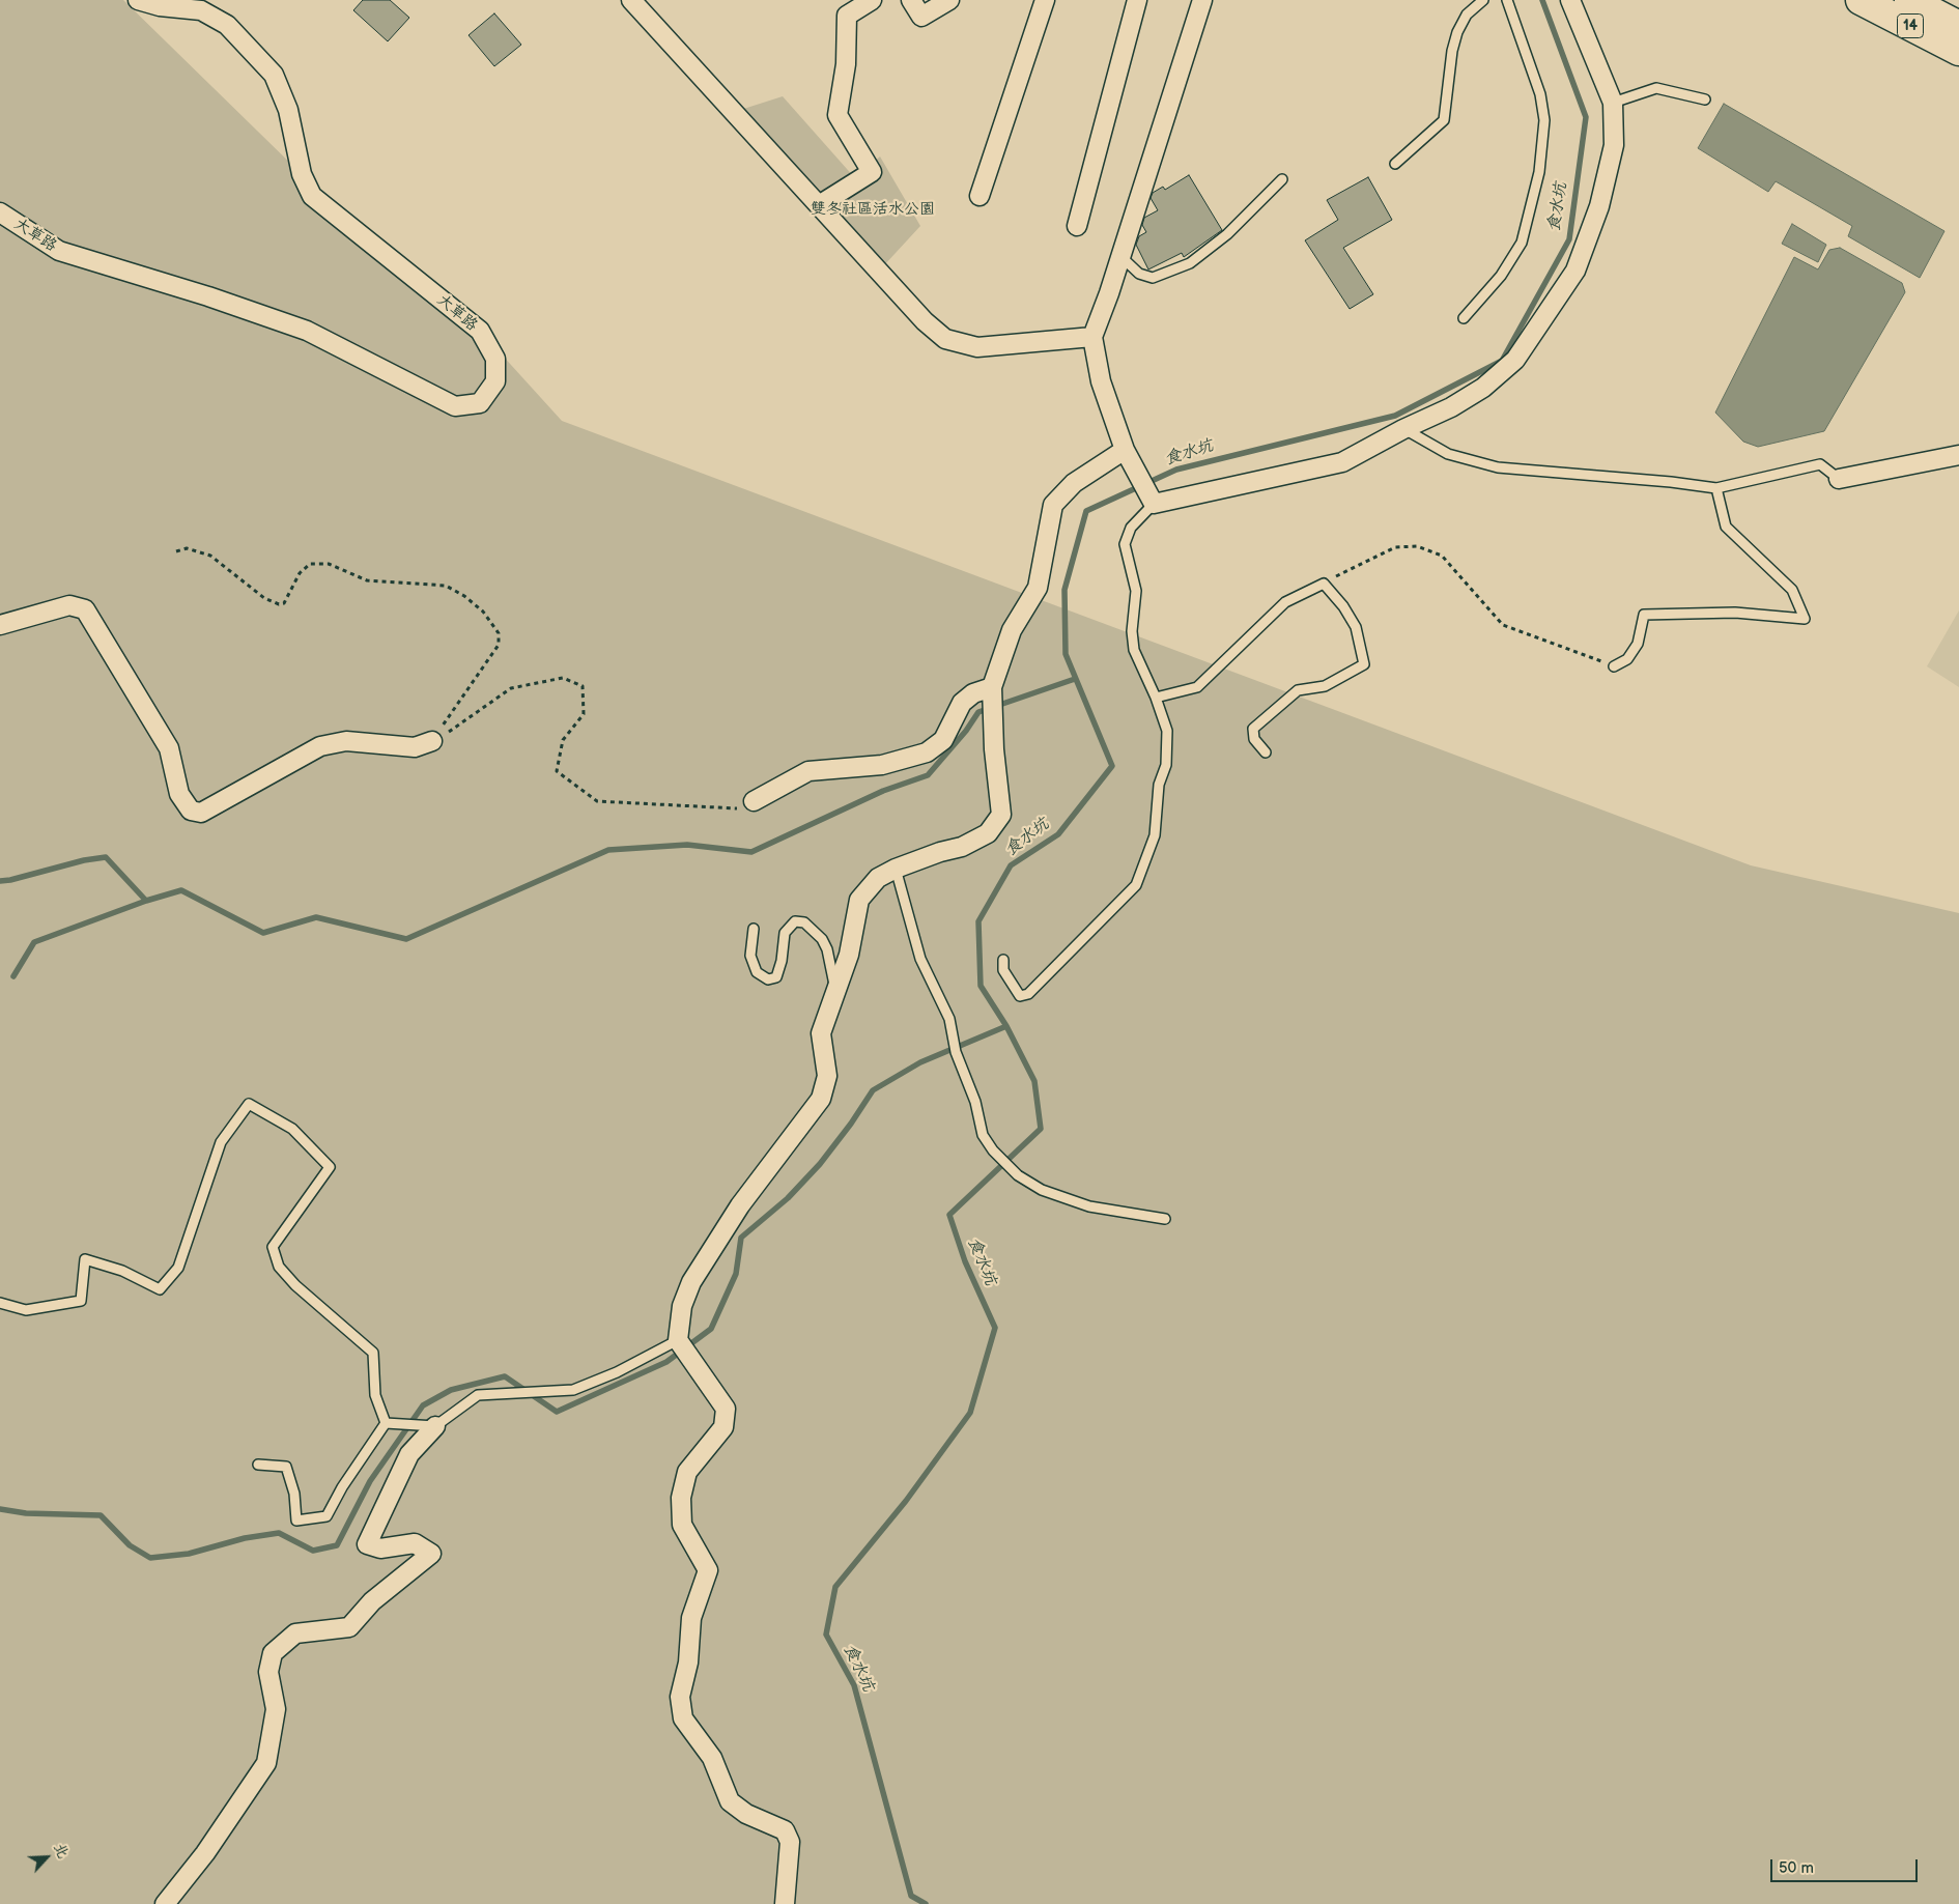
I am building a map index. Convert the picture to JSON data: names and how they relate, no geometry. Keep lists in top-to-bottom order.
{
  "streets": {
    "main road": ["14"],
    "street": ["大草路"]
  },
  "water": ["食水坑"],
  "parks": ["雙冬社區活水公園"],
  "scale_bar": "50 m",
  "north": "top right"
}
